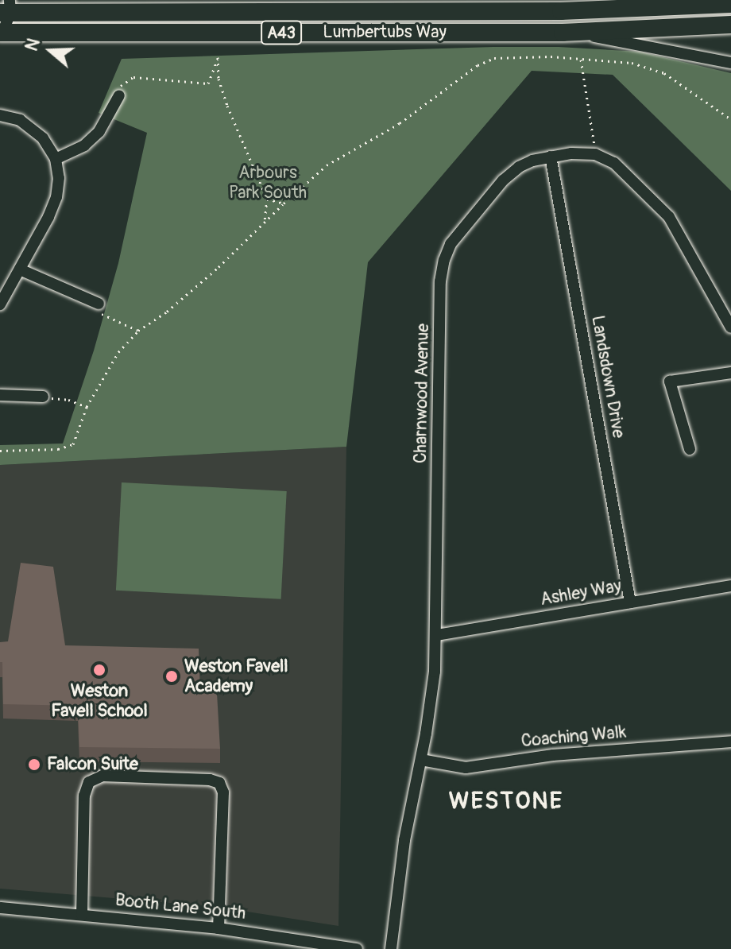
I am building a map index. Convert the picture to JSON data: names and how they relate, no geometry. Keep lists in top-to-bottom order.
{
  "streets": {
    "highway": ["A43", "Lumbertubs Way"],
    "street": [
      "Landsdown Drive",
      "Charnwood Avenue",
      "Ashley Way",
      "Coaching Walk",
      "Booth Lane South"
    ]
  },
  "crossings": [
    ["Landsdown Drive", "Charnwood Avenue"],
    ["Landsdown Drive", "Ashley Way"],
    ["Charnwood Avenue", "Ashley Way"],
    ["Charnwood Avenue", "Coaching Walk"]
  ],
  "districts": ["WESTONE"],
  "parks": ["Arbours Park South"],
  "places": ["Weston Favell School", "Weston Favell Academy", "Falcon Suite"],
  "north": "left"
}
